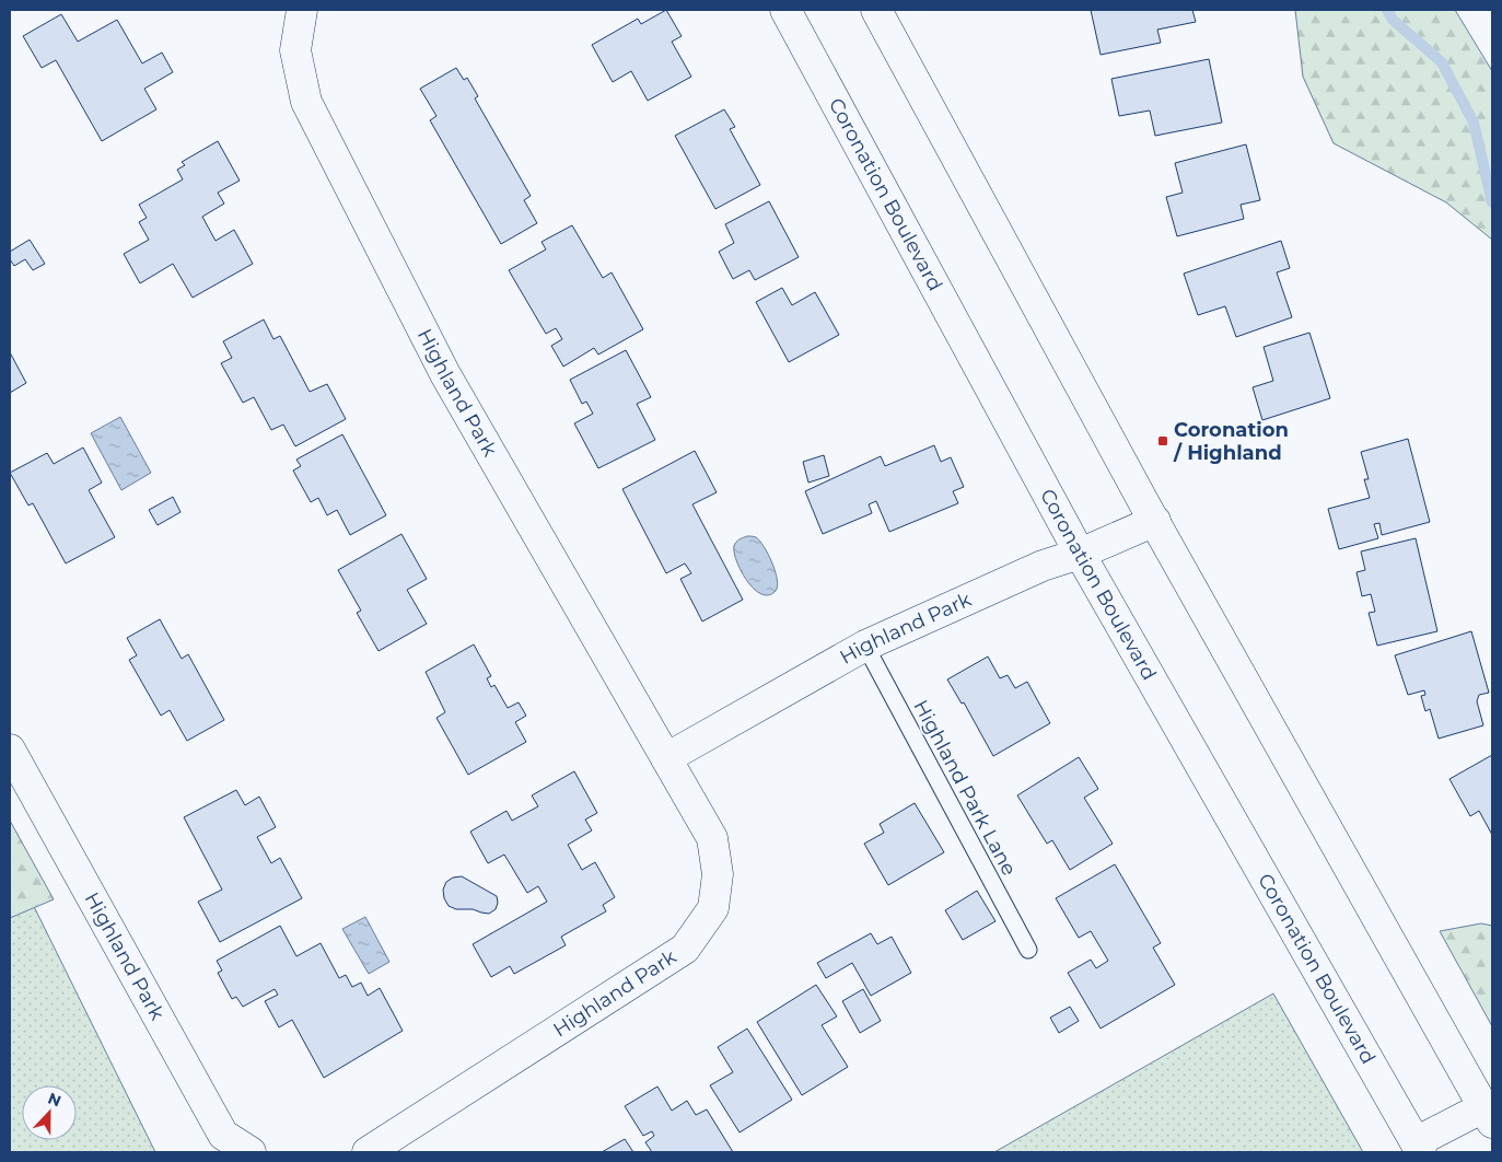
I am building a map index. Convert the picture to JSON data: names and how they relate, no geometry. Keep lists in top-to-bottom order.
{
  "streets": {
    "main road": ["Coronation Boulevard", "Highland Park"],
    "lane": ["Highland Park Lane"]
  },
  "crossings": [
    ["Coronation Boulevard", "Highland Park"],
    ["Highland Park", "Highland Park Lane"]
  ],
  "places": {
    "transit": ["Coronation / Highland"]
  },
  "north": "top"
}
